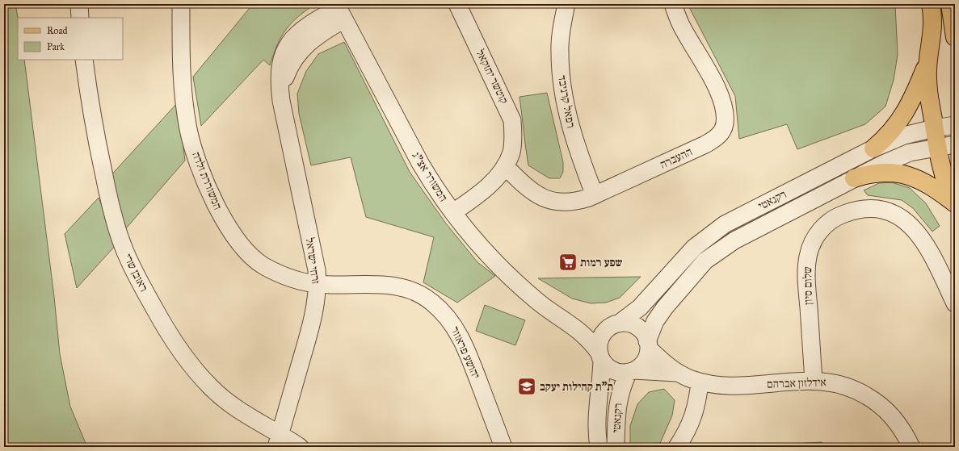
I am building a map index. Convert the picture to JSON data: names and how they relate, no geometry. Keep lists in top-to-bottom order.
{
  "streets": {
    "street": [
      "קוטשר יחזקאל",
      "רפאל קרניבד",
      "ההעברה",
      "המשורר אצ\"ג",
      "המשוררת זלדה",
      "רקנאטי",
      "זרחי ישראל",
      "ראובן שרי",
      "שלום סיון",
      "יהושע פראוור",
      "אידלזון אברהם"
    ]
  },
  "crossings": [
    ["קוטשר יחזקאל", "ההעברה"],
    ["רפאל קרניבד", "ההעברה"],
    ["המשורר אצ\"ג", "רקנאטי"],
    ["המשורר אצ\"ג", "זרחי ישראל"],
    ["המשוררת זלדה", "זרחי ישראל"],
    ["המשוררת זלדה", "יהושע פראוור"],
    ["זרחי ישראל", "ראובן שרי"],
    ["זרחי ישראל", "יהושע פראוור"],
    ["שלום סיון", "אידלזון אברהם"]
  ],
  "places": {
    "supermarket": ["שפע רמות"],
    "school or university": ["ת\"ת קהילות יעקב"]
  },
  "legend": ["Road", "Park"]
}
